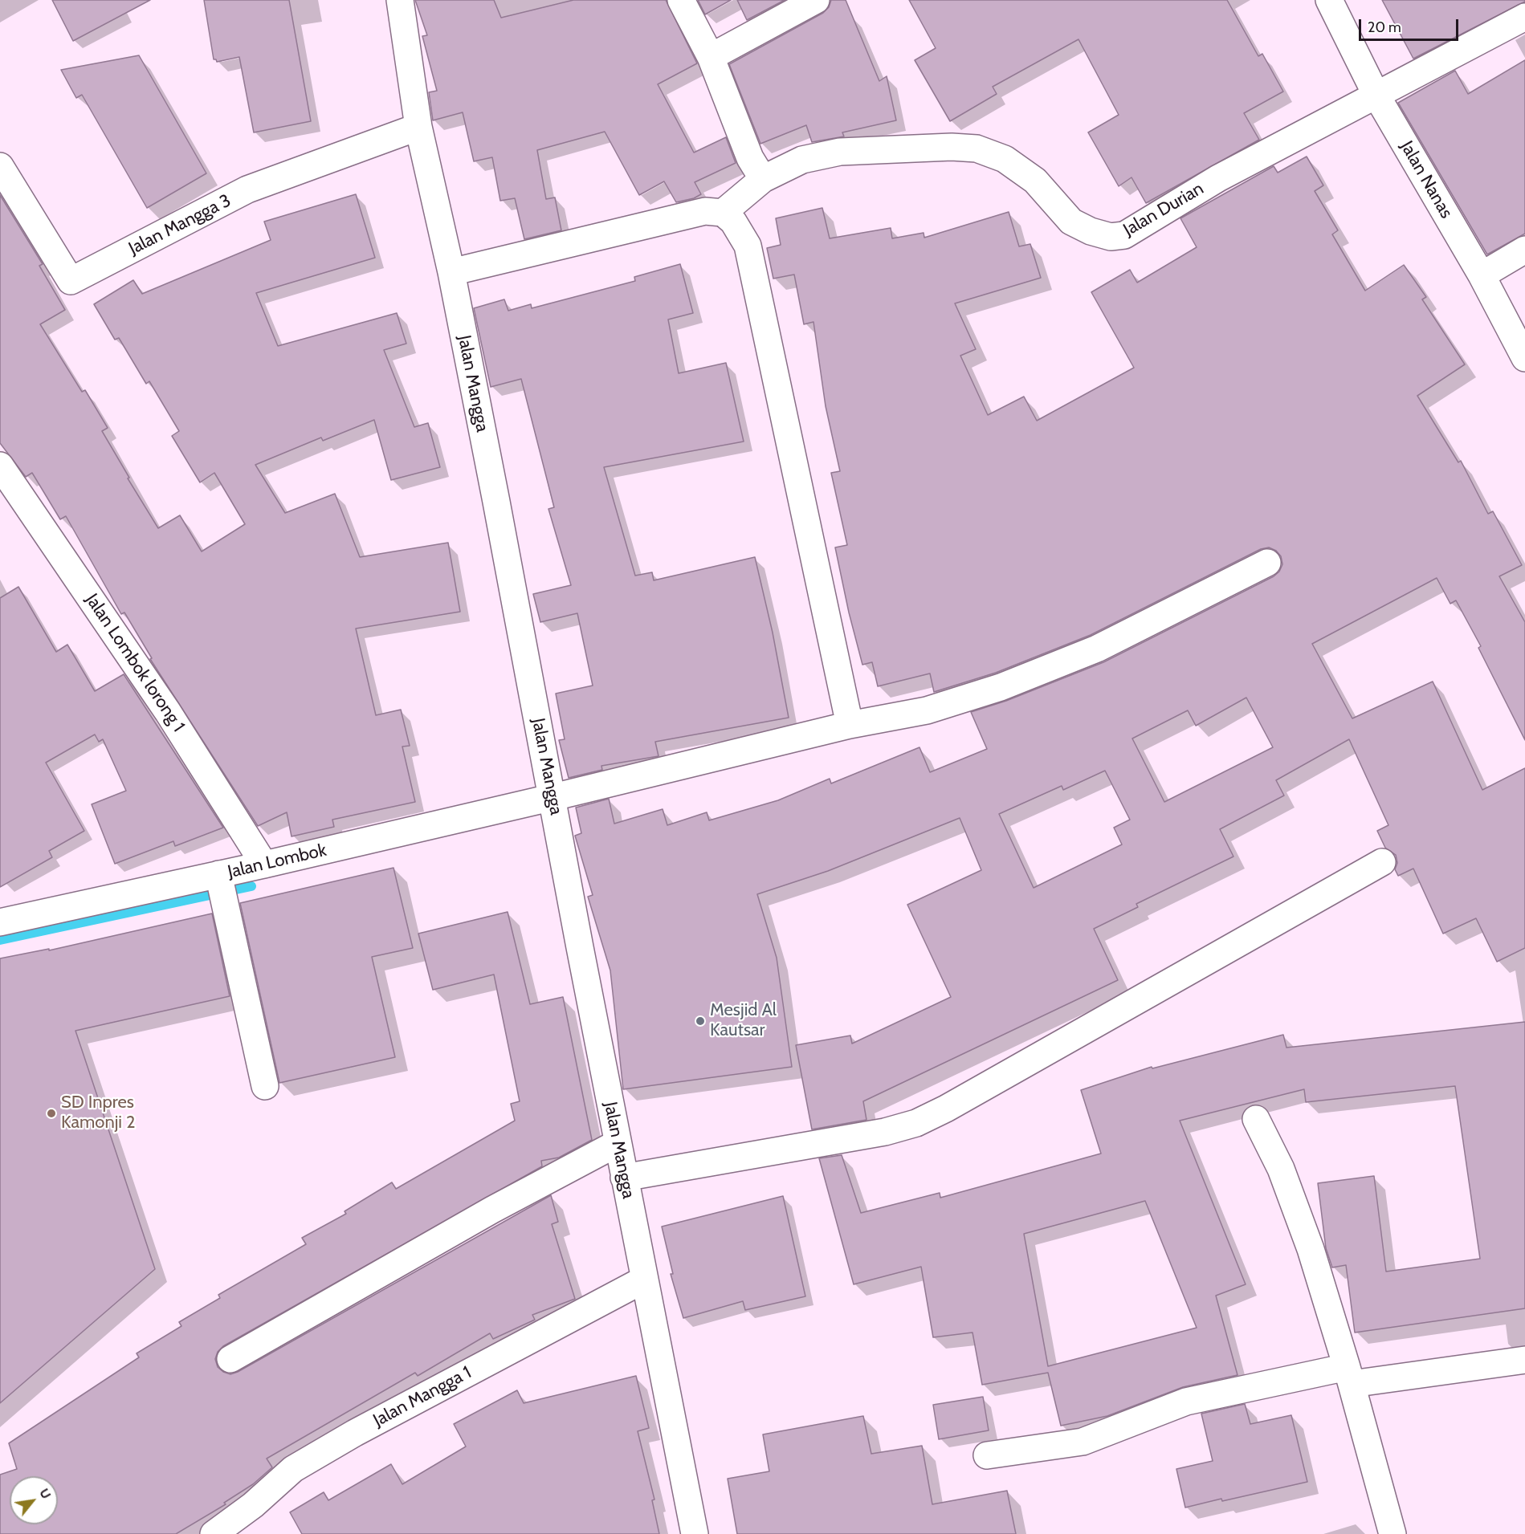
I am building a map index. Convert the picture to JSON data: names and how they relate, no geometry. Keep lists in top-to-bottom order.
{
  "streets": {
    "street": [
      "Jalan Nanas",
      "Jalan Durian",
      "Jalan Mangga 3",
      "Jalan Mangga",
      "Jalan Lombok lorong 1",
      "Jalan Lombok",
      "Jalan Mangga 1"
    ]
  },
  "crossings": [
    ["Jalan Nanas", "Jalan Durian"],
    ["Jalan Mangga 3", "Jalan Mangga"],
    ["Jalan Mangga", "Jalan Lombok"],
    ["Jalan Mangga", "Jalan Mangga 1"],
    ["Jalan Lombok lorong 1", "Jalan Lombok"]
  ],
  "places": ["Mesjid Al Kautsar", "SD Inpres Kamonji 2"],
  "scale_bar": "20 m",
  "north": "top right"
}
